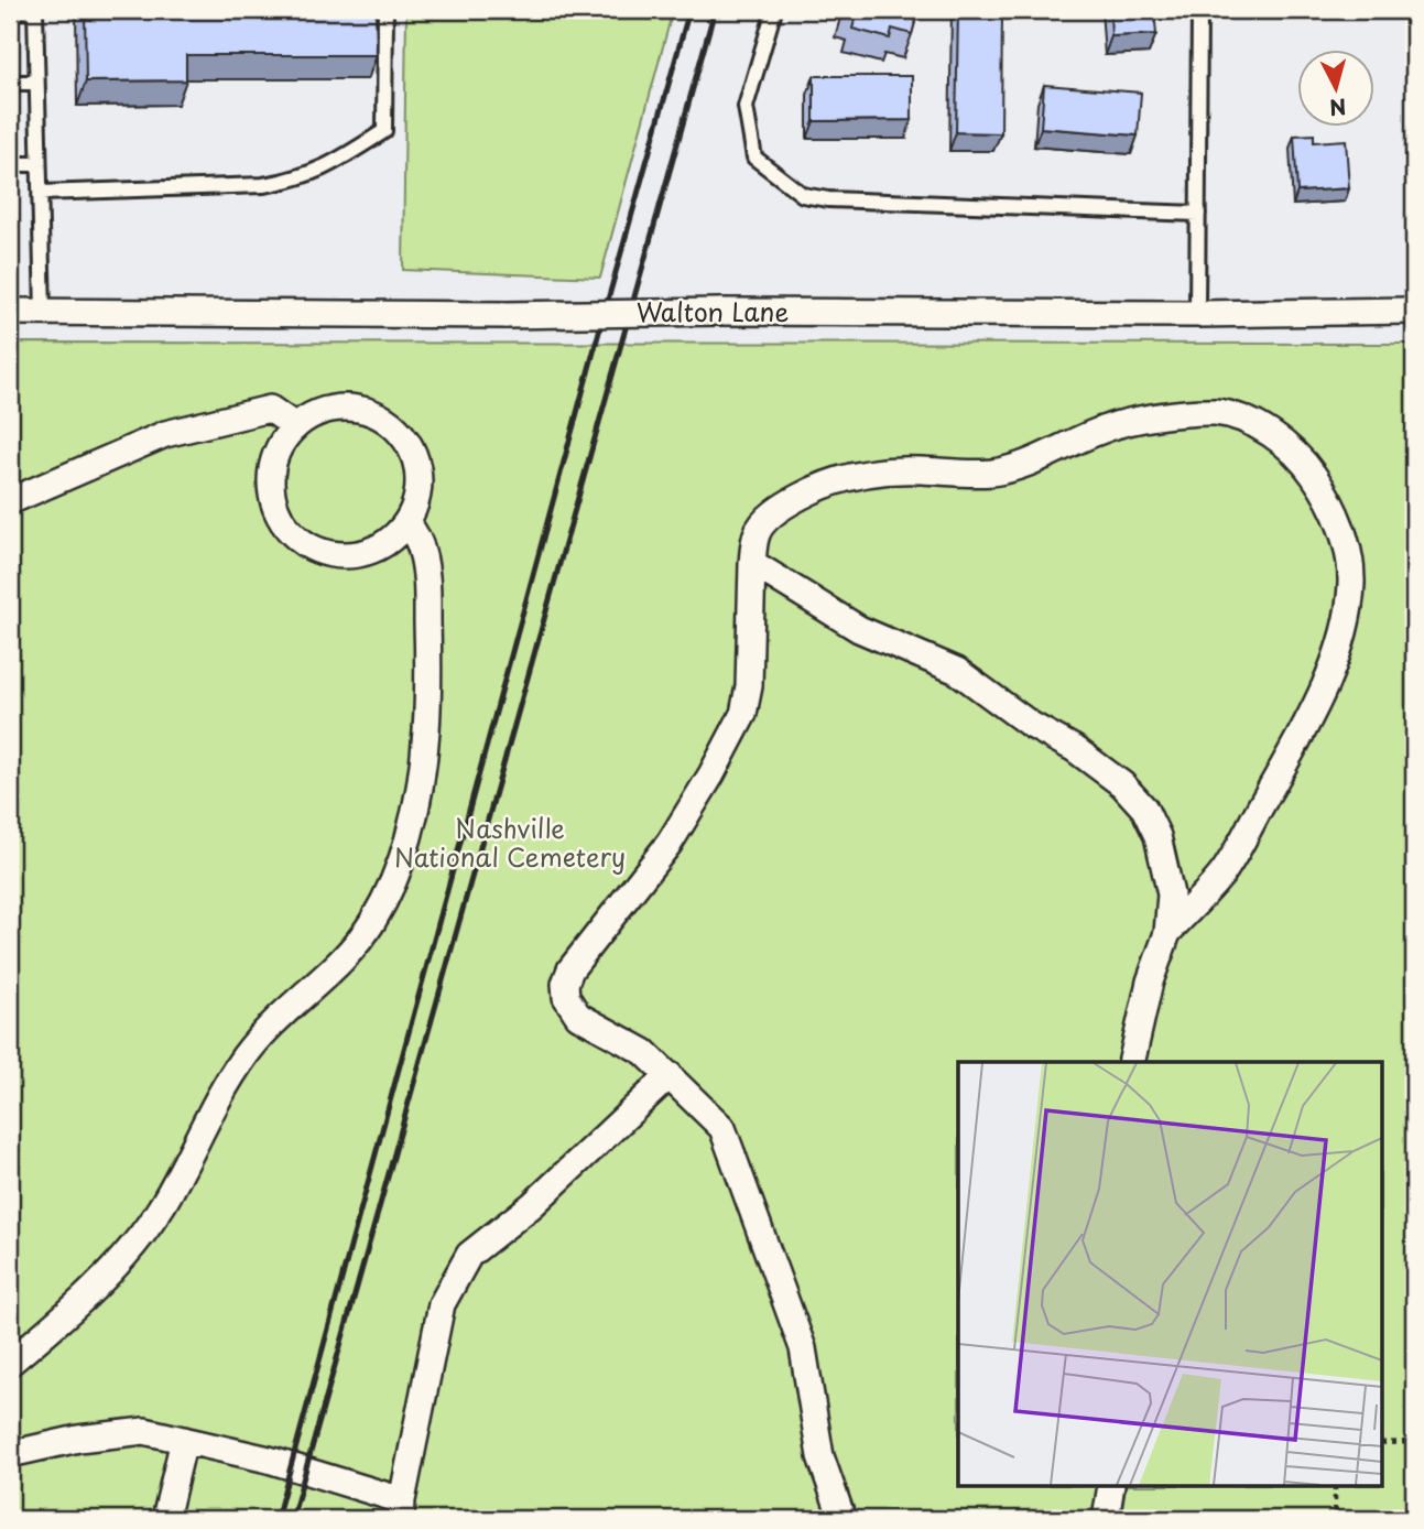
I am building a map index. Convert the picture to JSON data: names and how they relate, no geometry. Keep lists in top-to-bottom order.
{
  "streets": {
    "street": ["Walton Lane"]
  },
  "parks": ["Nashville National Cemetery"],
  "north": "bottom"
}
